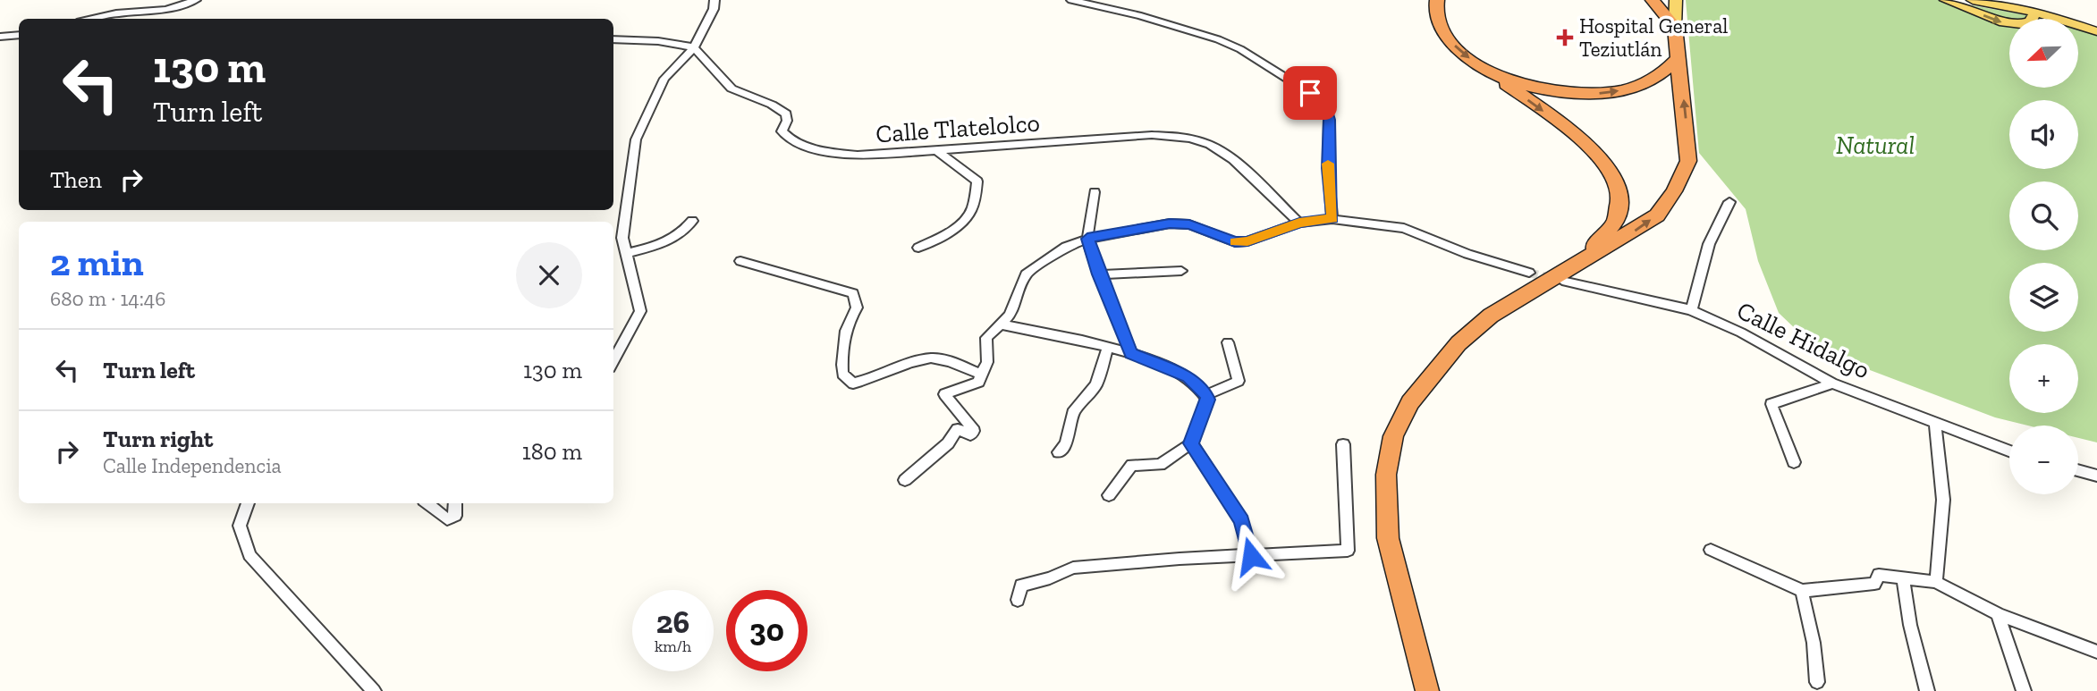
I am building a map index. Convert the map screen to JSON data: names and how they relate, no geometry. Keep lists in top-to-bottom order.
{
  "streets": {
    "street": ["Calle Tlatelolco", "Calle Hidalgo"]
  },
  "parks": ["Natural"],
  "places": {
    "health": ["Hospital General Teziutlán"]
  },
  "north": "bottom left",
  "page": {
    "map_buttons": ["+", "−"],
    "turn": ["130 m", "Turn left"],
    "then": "Then",
    "heading": ["2 min", "680 m · 14:46"],
    "list": [
      {
        "name": "Turn left",
        "value": "130 m"
      },
      {
        "name": "Turn right",
        "note": "Calle Independencia",
        "value": "180 m"
      }
    ],
    "speed": "26 km/h",
    "limit": "30"
  }
}
